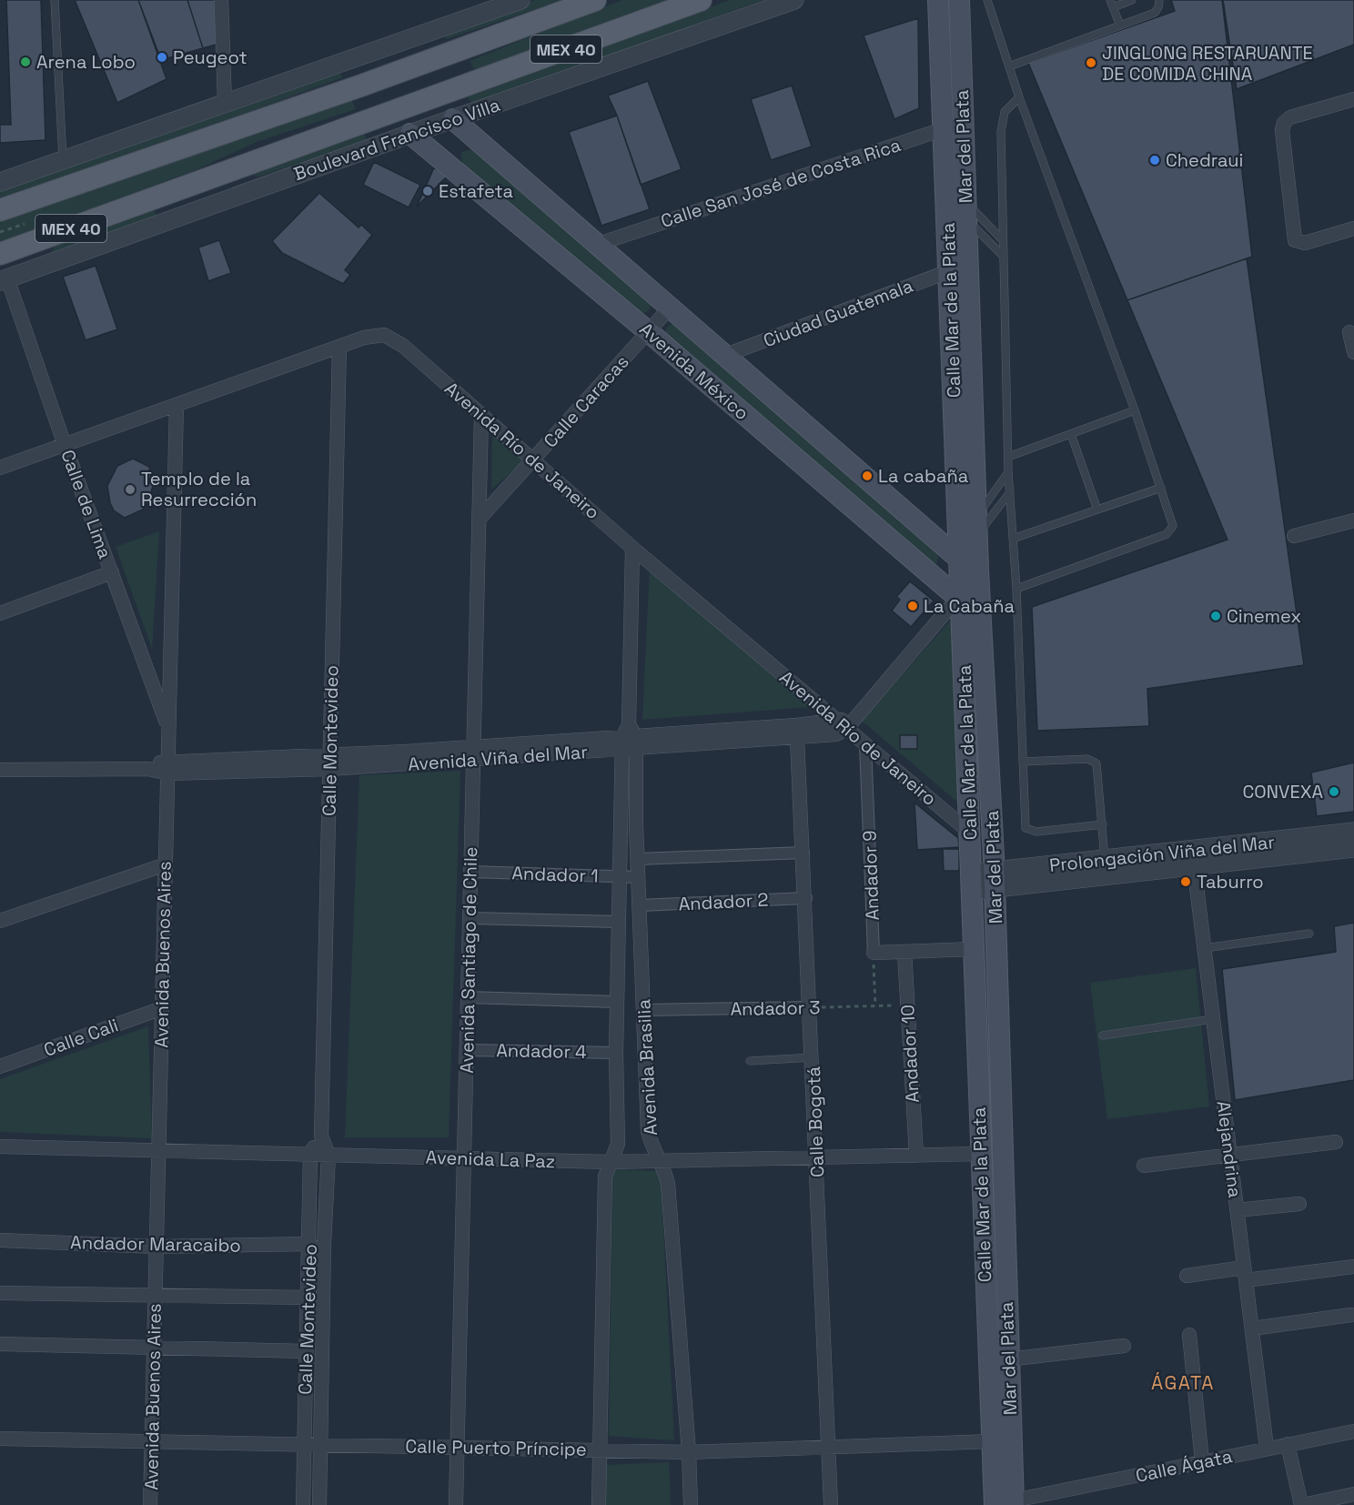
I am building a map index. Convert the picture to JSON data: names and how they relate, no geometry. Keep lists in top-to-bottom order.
{
  "streets": {
    "main road": [
      "MEX 40",
      "Boulevard Francisco Villa",
      "Mar del Plata",
      "Calle Mar de la Plata",
      "Avenida México"
    ],
    "street": [
      "Calle San José de Costa Rica",
      "Ciudad Guatemala",
      "Calle Caracas",
      "Avenida Río de Janeiro",
      "Calle de Lima",
      "Calle Montevideo",
      "Avenida Viña del Mar",
      "Prolongación Viña del Mar",
      "Andador 1",
      "Andador 9",
      "Andador 2",
      "Avenida Buenos Aires",
      "Avenida Santiago de Chile",
      "Andador 3",
      "Calle Cali",
      "Andador 4",
      "Andador 10",
      "Avenida Brasilia",
      "Calle Bogotá",
      "Alejandrina",
      "Avenida La Paz",
      "Andador Maracaibo",
      "Calle Puerto Príncipe",
      "Calle Ágata"
    ]
  },
  "crossings": [
    ["Boulevard Francisco Villa", "Avenida México"],
    ["Boulevard Francisco Villa", "Calle de Lima"],
    ["Mar del Plata", "Calle San José de Costa Rica"],
    ["Mar del Plata", "Calle Mar de la Plata"],
    ["Mar del Plata", "Avenida México"],
    ["Mar del Plata", "Prolongación Viña del Mar"],
    ["Mar del Plata", "Calle Ágata"],
    ["Calle San José de Costa Rica", "Calle Mar de la Plata"],
    ["Calle San José de Costa Rica", "Avenida México"],
    ["Calle Mar de la Plata", "Ciudad Guatemala"],
    ["Calle Mar de la Plata", "Avenida México"],
    ["Calle Mar de la Plata", "Avenida Río de Janeiro"],
    ["Calle Mar de la Plata", "Prolongación Viña del Mar"],
    ["Calle Mar de la Plata", "Avenida La Paz"],
    ["Calle Mar de la Plata", "Calle Puerto Príncipe"],
    ["Calle Mar de la Plata", "Calle Ágata"],
    ["Ciudad Guatemala", "Avenida México"],
    ["Avenida México", "Calle Caracas"],
    ["Calle Caracas", "Avenida Río de Janeiro"],
    ["Calle Caracas", "Avenida Santiago de Chile"],
    ["Avenida Río de Janeiro", "Calle de Lima"],
    ["Avenida Río de Janeiro", "Calle Montevideo"],
    ["Avenida Río de Janeiro", "Avenida Viña del Mar"],
    ["Avenida Río de Janeiro", "Andador 9"],
    ["Avenida Río de Janeiro", "Avenida Buenos Aires"],
    ["Avenida Río de Janeiro", "Avenida Santiago de Chile"],
    ["Avenida Río de Janeiro", "Avenida Brasilia"],
    ["Calle de Lima", "Avenida Buenos Aires"],
    ["Calle Montevideo", "Avenida Viña del Mar"],
    ["Calle Montevideo", "Avenida La Paz"],
    ["Calle Montevideo", "Andador Maracaibo"],
    ["Calle Montevideo", "Calle Puerto Príncipe"],
    ["Avenida Viña del Mar", "Avenida Buenos Aires"],
    ["Avenida Viña del Mar", "Avenida Santiago de Chile"],
    ["Avenida Viña del Mar", "Avenida Brasilia"],
    ["Avenida Viña del Mar", "Calle Bogotá"],
    ["Prolongación Viña del Mar", "Alejandrina"],
    ["Andador 1", "Avenida Santiago de Chile"],
    ["Andador 1", "Avenida Brasilia"],
    ["Andador 2", "Avenida Brasilia"],
    ["Andador 2", "Calle Bogotá"],
    ["Avenida Buenos Aires", "Calle Cali"],
    ["Avenida Buenos Aires", "Avenida La Paz"],
    ["Avenida Buenos Aires", "Andador Maracaibo"],
    ["Avenida Buenos Aires", "Calle Puerto Príncipe"],
    ["Avenida Santiago de Chile", "Andador 4"],
    ["Avenida Santiago de Chile", "Avenida La Paz"],
    ["Avenida Santiago de Chile", "Calle Puerto Príncipe"],
    ["Andador 3", "Andador 10"],
    ["Andador 3", "Avenida Brasilia"],
    ["Andador 3", "Calle Bogotá"],
    ["Andador 4", "Avenida Brasilia"],
    ["Andador 10", "Avenida La Paz"],
    ["Avenida Brasilia", "Avenida La Paz"],
    ["Avenida Brasilia", "Calle Puerto Príncipe"],
    ["Calle Bogotá", "Avenida La Paz"],
    ["Calle Bogotá", "Calle Puerto Príncipe"],
    ["Alejandrina", "Calle Ágata"]
  ],
  "districts": ["ÁGATA"],
  "places": [
    "Peugeot",
    "Arena Lobo",
    "JINGLONG RESTARUANTE DE COMIDA CHINA",
    "Chedraui",
    "Estafeta",
    "La cabaña",
    "Templo de la Resurrección",
    "La Cabaña",
    "Cinemex",
    "CONVEXA",
    "Taburro"
  ]
}
